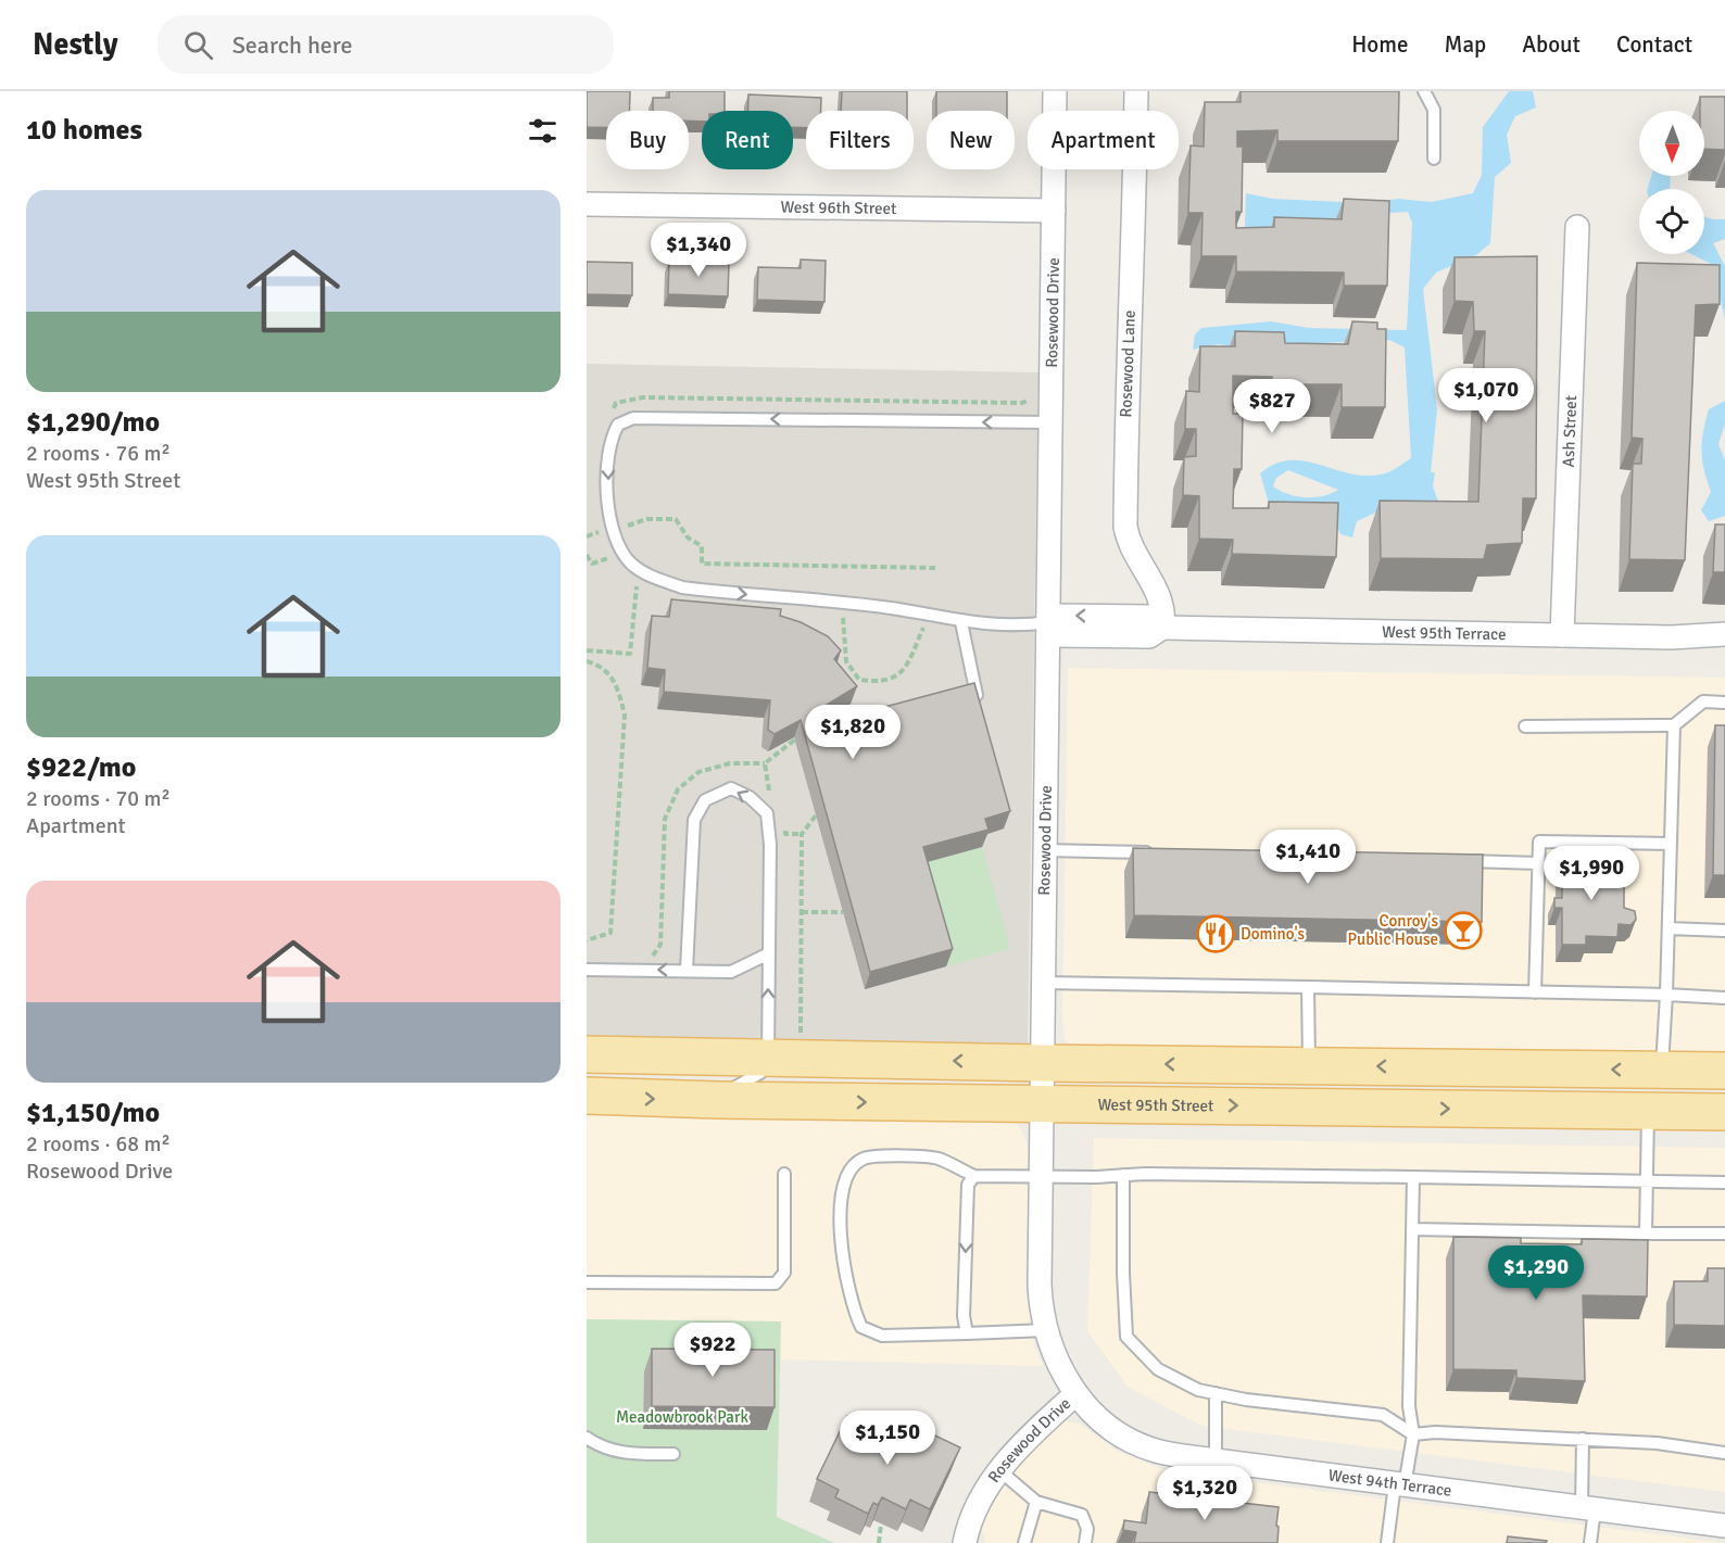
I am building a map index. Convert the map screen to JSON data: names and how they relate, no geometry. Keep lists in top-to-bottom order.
{
  "streets": {
    "main road": ["West 95th Street"],
    "street": [
      "West 96th Street",
      "Rosewood Drive",
      "Rosewood Lane",
      "Ash Street",
      "West 95th Terrace",
      "West 94th Terrace"
    ]
  },
  "crossings": [
    ["West 96th Street", "Rosewood Drive"],
    ["Rosewood Drive", "West 95th Terrace"],
    ["Rosewood Drive", "West 95th Street"],
    ["Rosewood Drive", "West 94th Terrace"],
    ["Rosewood Lane", "West 95th Terrace"],
    ["Ash Street", "West 95th Terrace"]
  ],
  "parks": ["Meadowbrook Park"],
  "places": {
    "bar": ["Conroy's Public House"],
    "restaurant": ["Domino's"]
  },
  "north": "bottom",
  "page": {
    "header": "Nestly",
    "search": "Search here",
    "nav": [
      "Home",
      "Map",
      "About",
      "Contact"
    ],
    "heading": "10 homes",
    "chip": [
      "Buy",
      "Rent",
      "Filters",
      "New",
      "Apartment"
    ],
    "list": [
      {
        "name": "$1,290/mo",
        "note": "2 rooms · 76 m² · West 95th Street"
      },
      {
        "name": "$922/mo",
        "note": "2 rooms · 70 m² · Apartment"
      },
      {
        "name": "$1,150/mo",
        "note": "2 rooms · 68 m² · Rosewood Drive"
      }
    ],
    "price": [
      "$1,340",
      "$1,070",
      "$827",
      "$1,820",
      "$1,410",
      "$1,990",
      "$1,290",
      "$922",
      "$1,150",
      "$1,320"
    ]
  }
}
